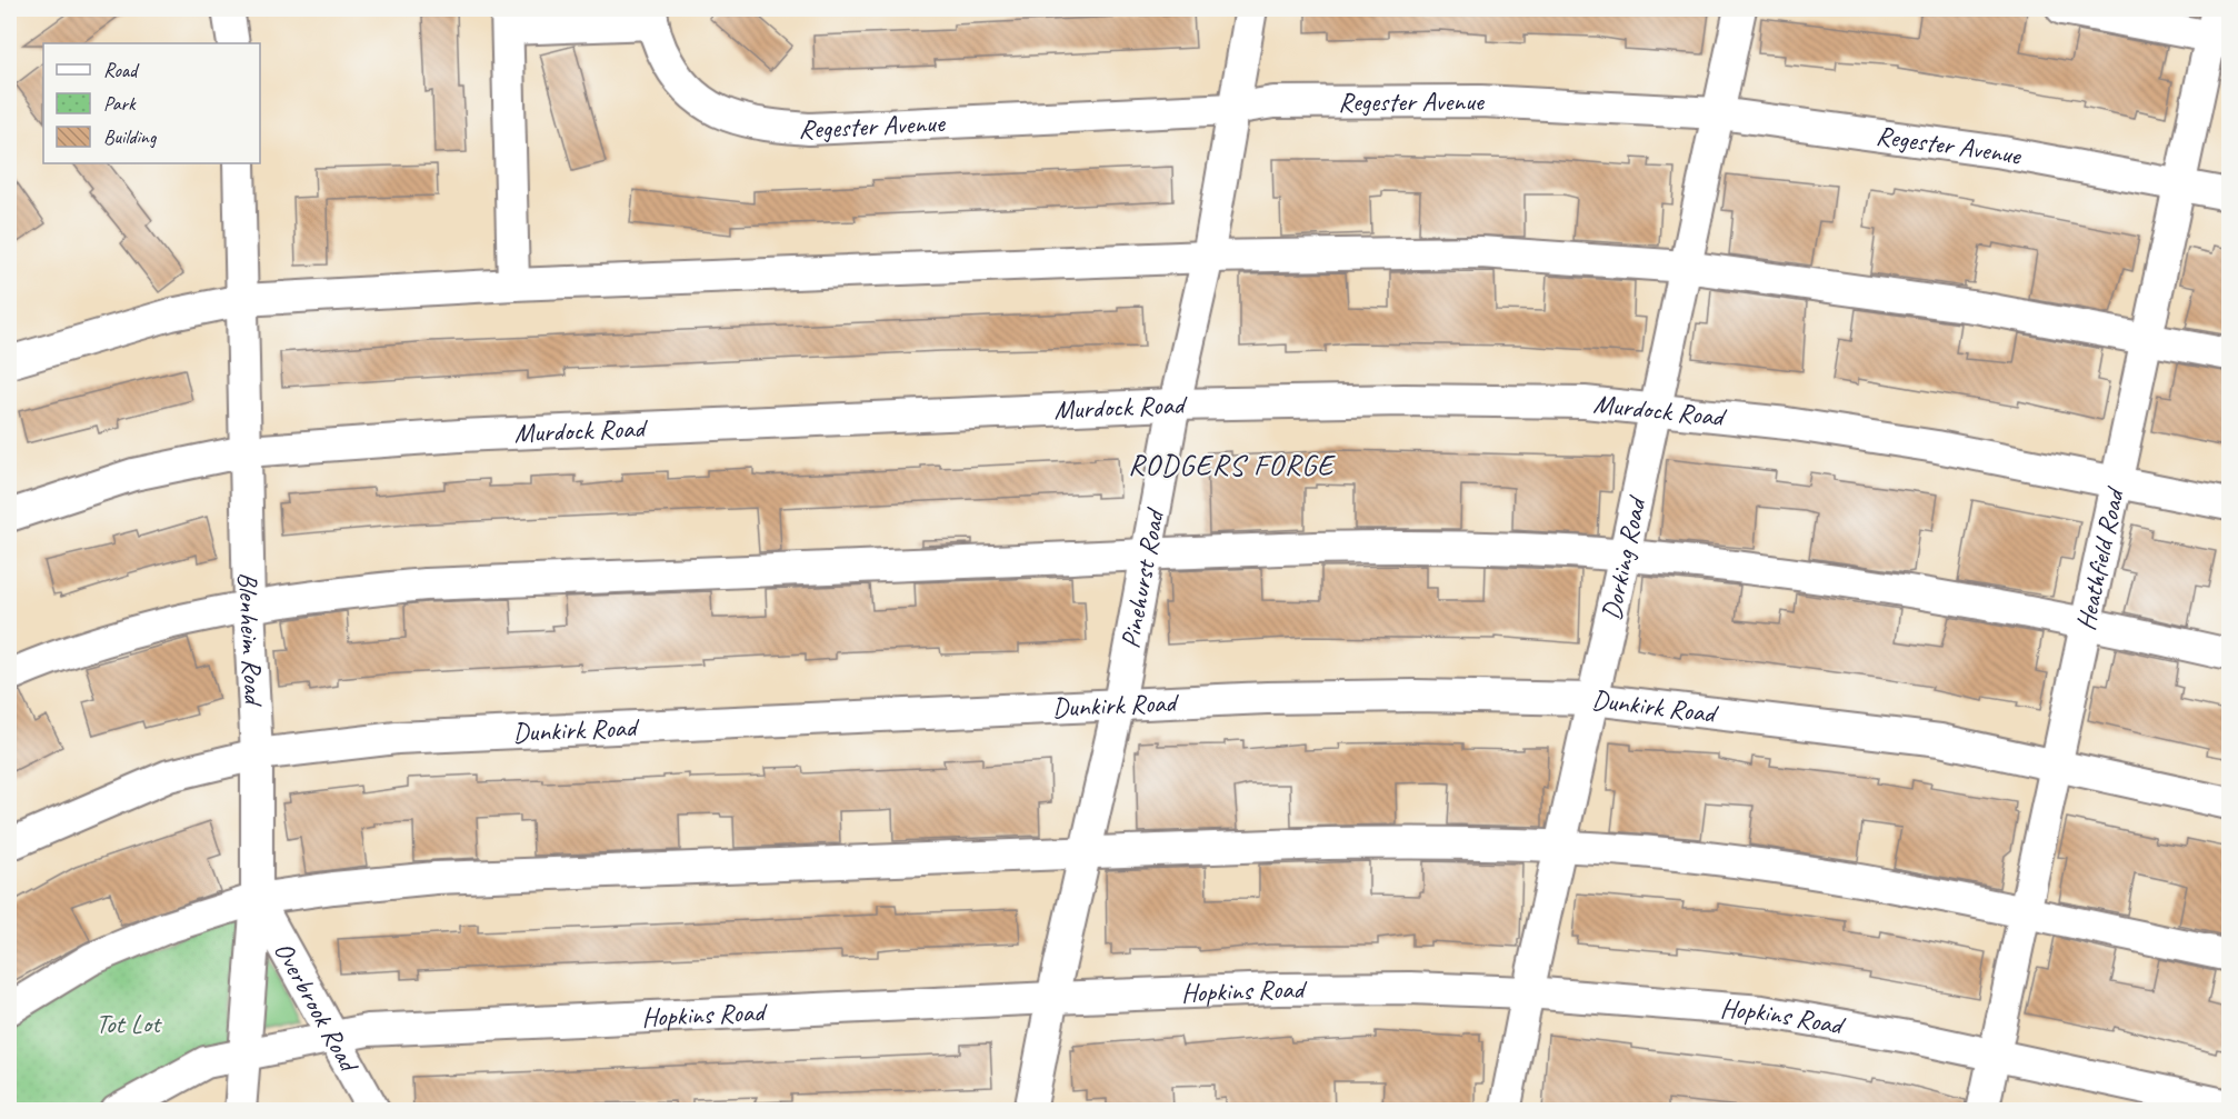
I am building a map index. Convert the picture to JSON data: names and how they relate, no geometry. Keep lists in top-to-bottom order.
{
  "streets": {
    "street": [
      "Regester Avenue",
      "Murdock Road",
      "Dorking Road",
      "Heathfield Road",
      "Pinehurst Road",
      "Blenheim Road",
      "Dunkirk Road",
      "Hopkins Road",
      "Overbrook Road"
    ]
  },
  "crossings": [
    ["Regester Avenue", "Dorking Road"],
    ["Regester Avenue", "Heathfield Road"],
    ["Regester Avenue", "Pinehurst Road"],
    ["Murdock Road", "Dorking Road"],
    ["Murdock Road", "Heathfield Road"],
    ["Murdock Road", "Pinehurst Road"],
    ["Murdock Road", "Blenheim Road"],
    ["Dorking Road", "Dunkirk Road"],
    ["Dorking Road", "Hopkins Road"],
    ["Heathfield Road", "Dunkirk Road"],
    ["Heathfield Road", "Hopkins Road"],
    ["Pinehurst Road", "Dunkirk Road"],
    ["Pinehurst Road", "Hopkins Road"],
    ["Blenheim Road", "Dunkirk Road"],
    ["Blenheim Road", "Hopkins Road"],
    ["Blenheim Road", "Overbrook Road"],
    ["Hopkins Road", "Overbrook Road"]
  ],
  "districts": ["RODGERS FORGE"],
  "parks": ["Tot Lot"],
  "legend": ["Road", "Park", "Building"]
}
